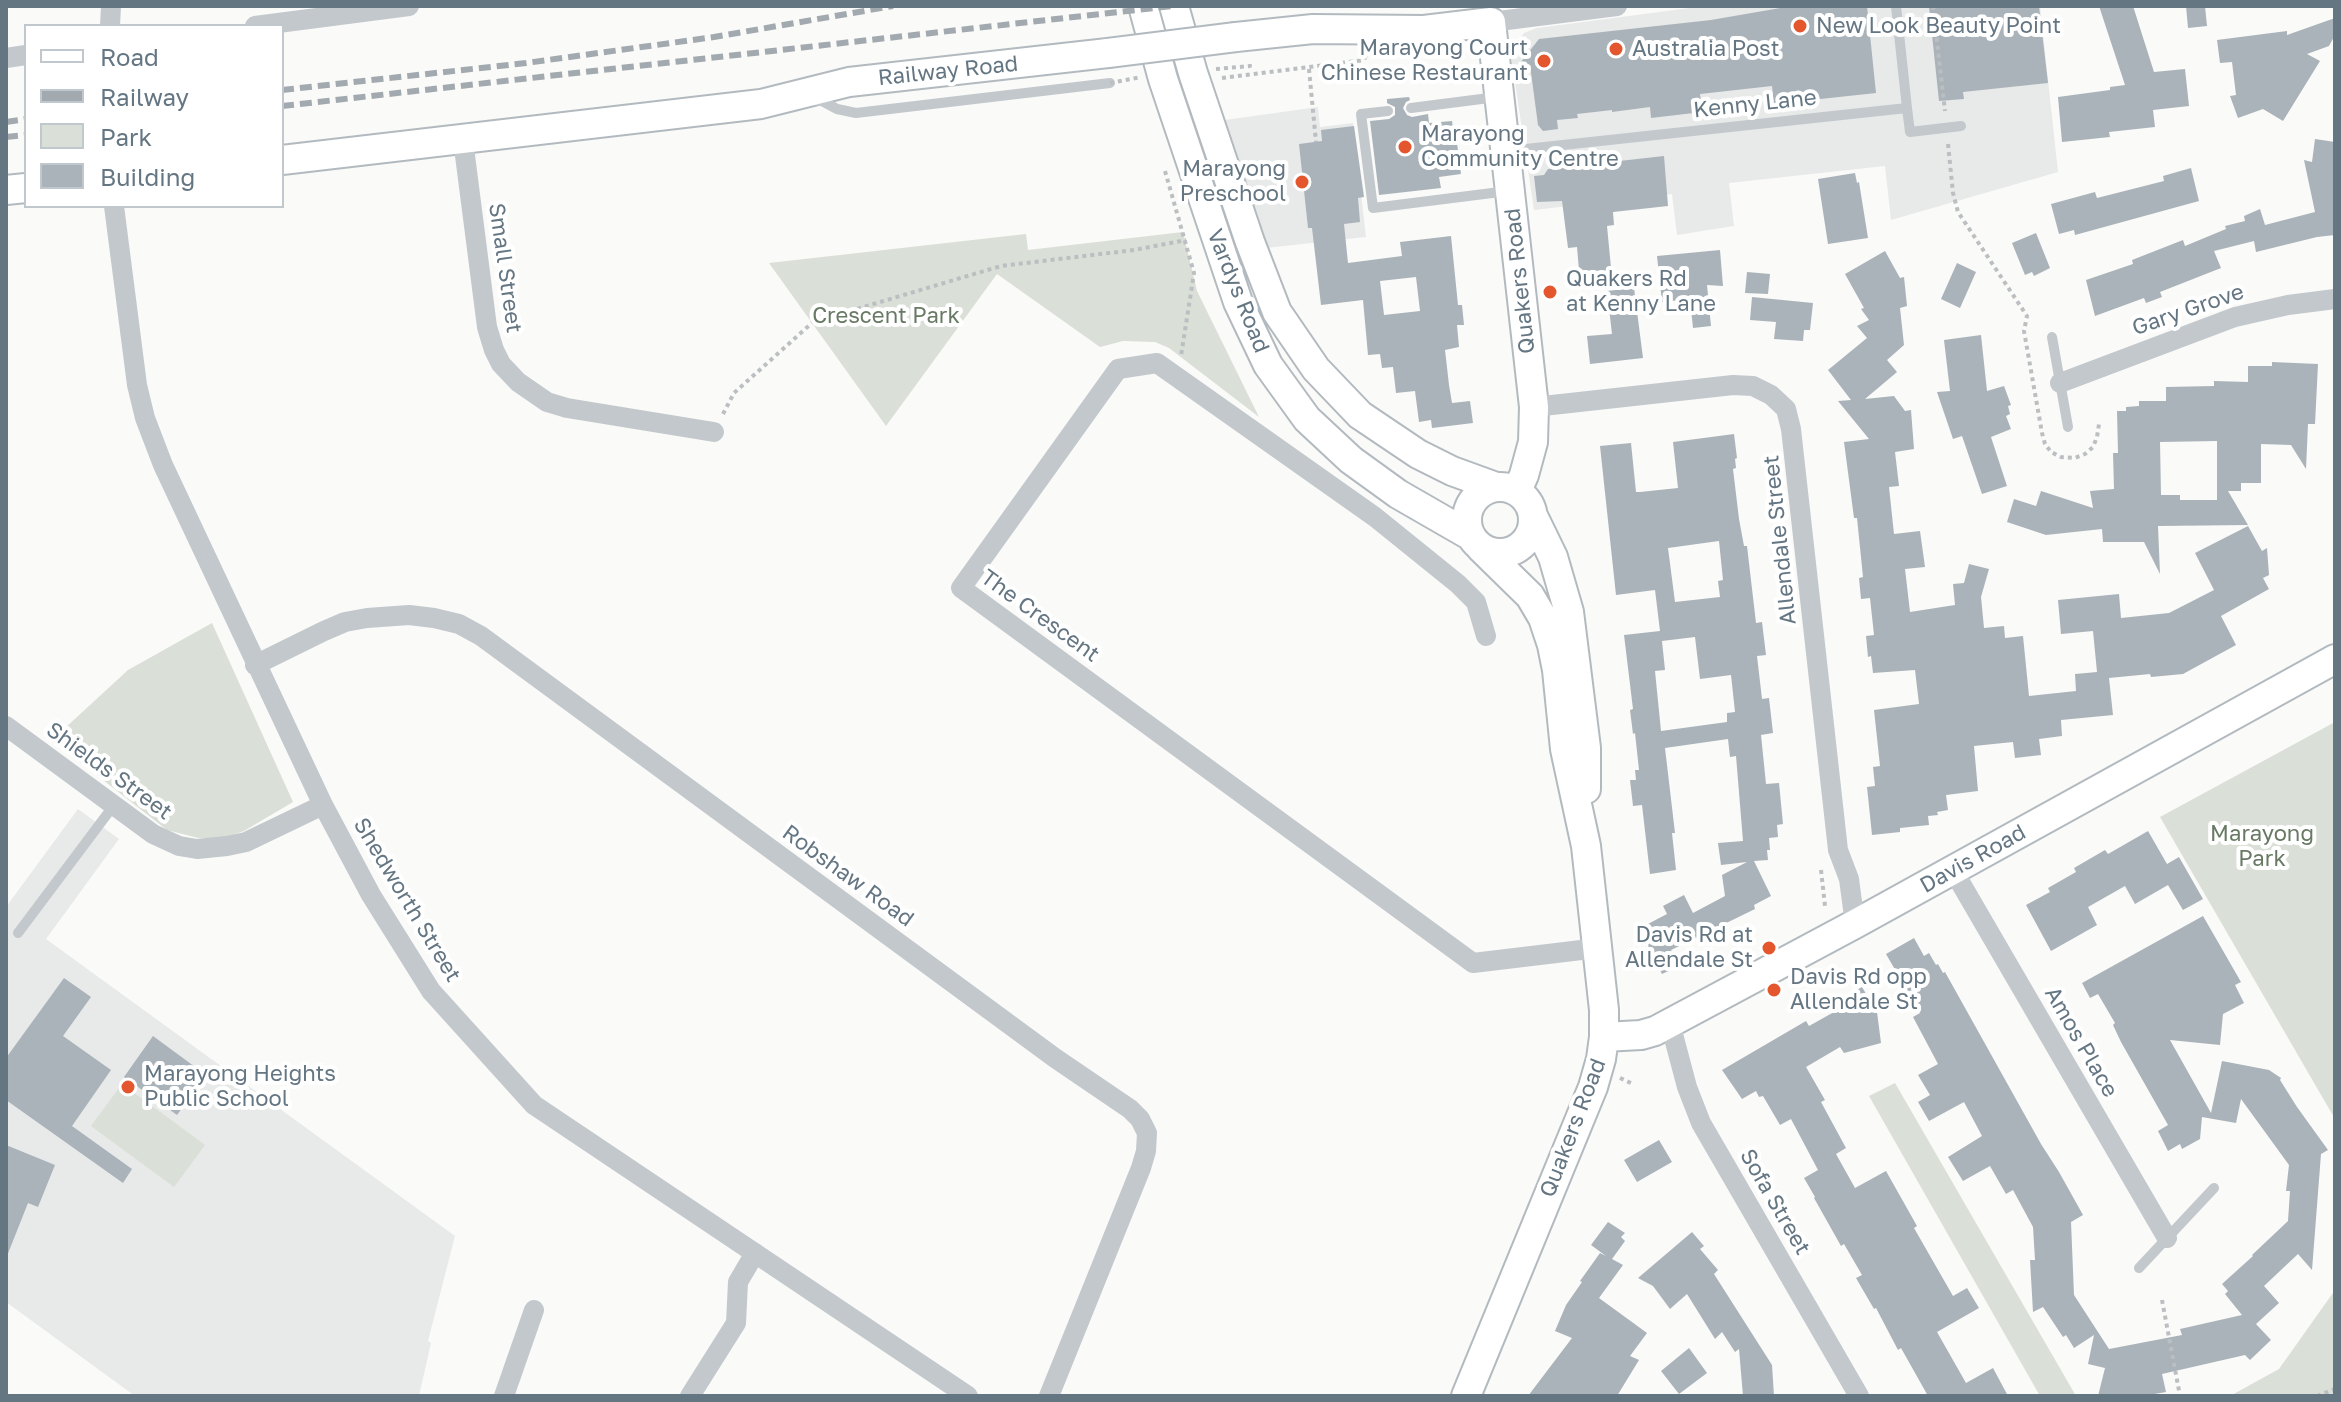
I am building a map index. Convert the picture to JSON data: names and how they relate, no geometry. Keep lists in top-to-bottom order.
{
  "streets": {
    "main road": [
      "Railway Road",
      "Quakers Road",
      "Vardys Road",
      "Davis Road"
    ],
    "street": [
      "Small Street",
      "Gary Grove",
      "Allendale Street",
      "The Crescent",
      "Shields Street",
      "Robshaw Road",
      "Shedworth Street",
      "Amos Place",
      "Sofa Street"
    ],
    "lane": ["Kenny Lane"]
  },
  "crossings": [
    ["Railway Road", "Small Street"],
    ["Railway Road", "Quakers Road"],
    ["Kenny Lane", "Quakers Road"],
    ["Quakers Road", "Vardys Road"],
    ["Quakers Road", "Allendale Street"],
    ["Quakers Road", "The Crescent"],
    ["Quakers Road", "Davis Road"],
    ["Allendale Street", "Davis Road"],
    ["Shields Street", "Shedworth Street"],
    ["Davis Road", "Amos Place"],
    ["Davis Road", "Sofa Street"],
    ["Robshaw Road", "Shedworth Street"]
  ],
  "parks": ["Crescent Park", "Marayong Park"],
  "places": [
    "New Look Beauty Point",
    "Australia Post",
    "Marayong Court Chinese Restaurant",
    "Marayong Community Centre",
    "Marayong Preschool",
    "Quakers Rd at Kenny Lane",
    "Davis Rd at Allendale St",
    "Davis Rd opp Allendale St",
    "Marayong Heights Public School"
  ],
  "legend": [
    "Road",
    "Railway",
    "Park",
    "Building"
  ]
}
